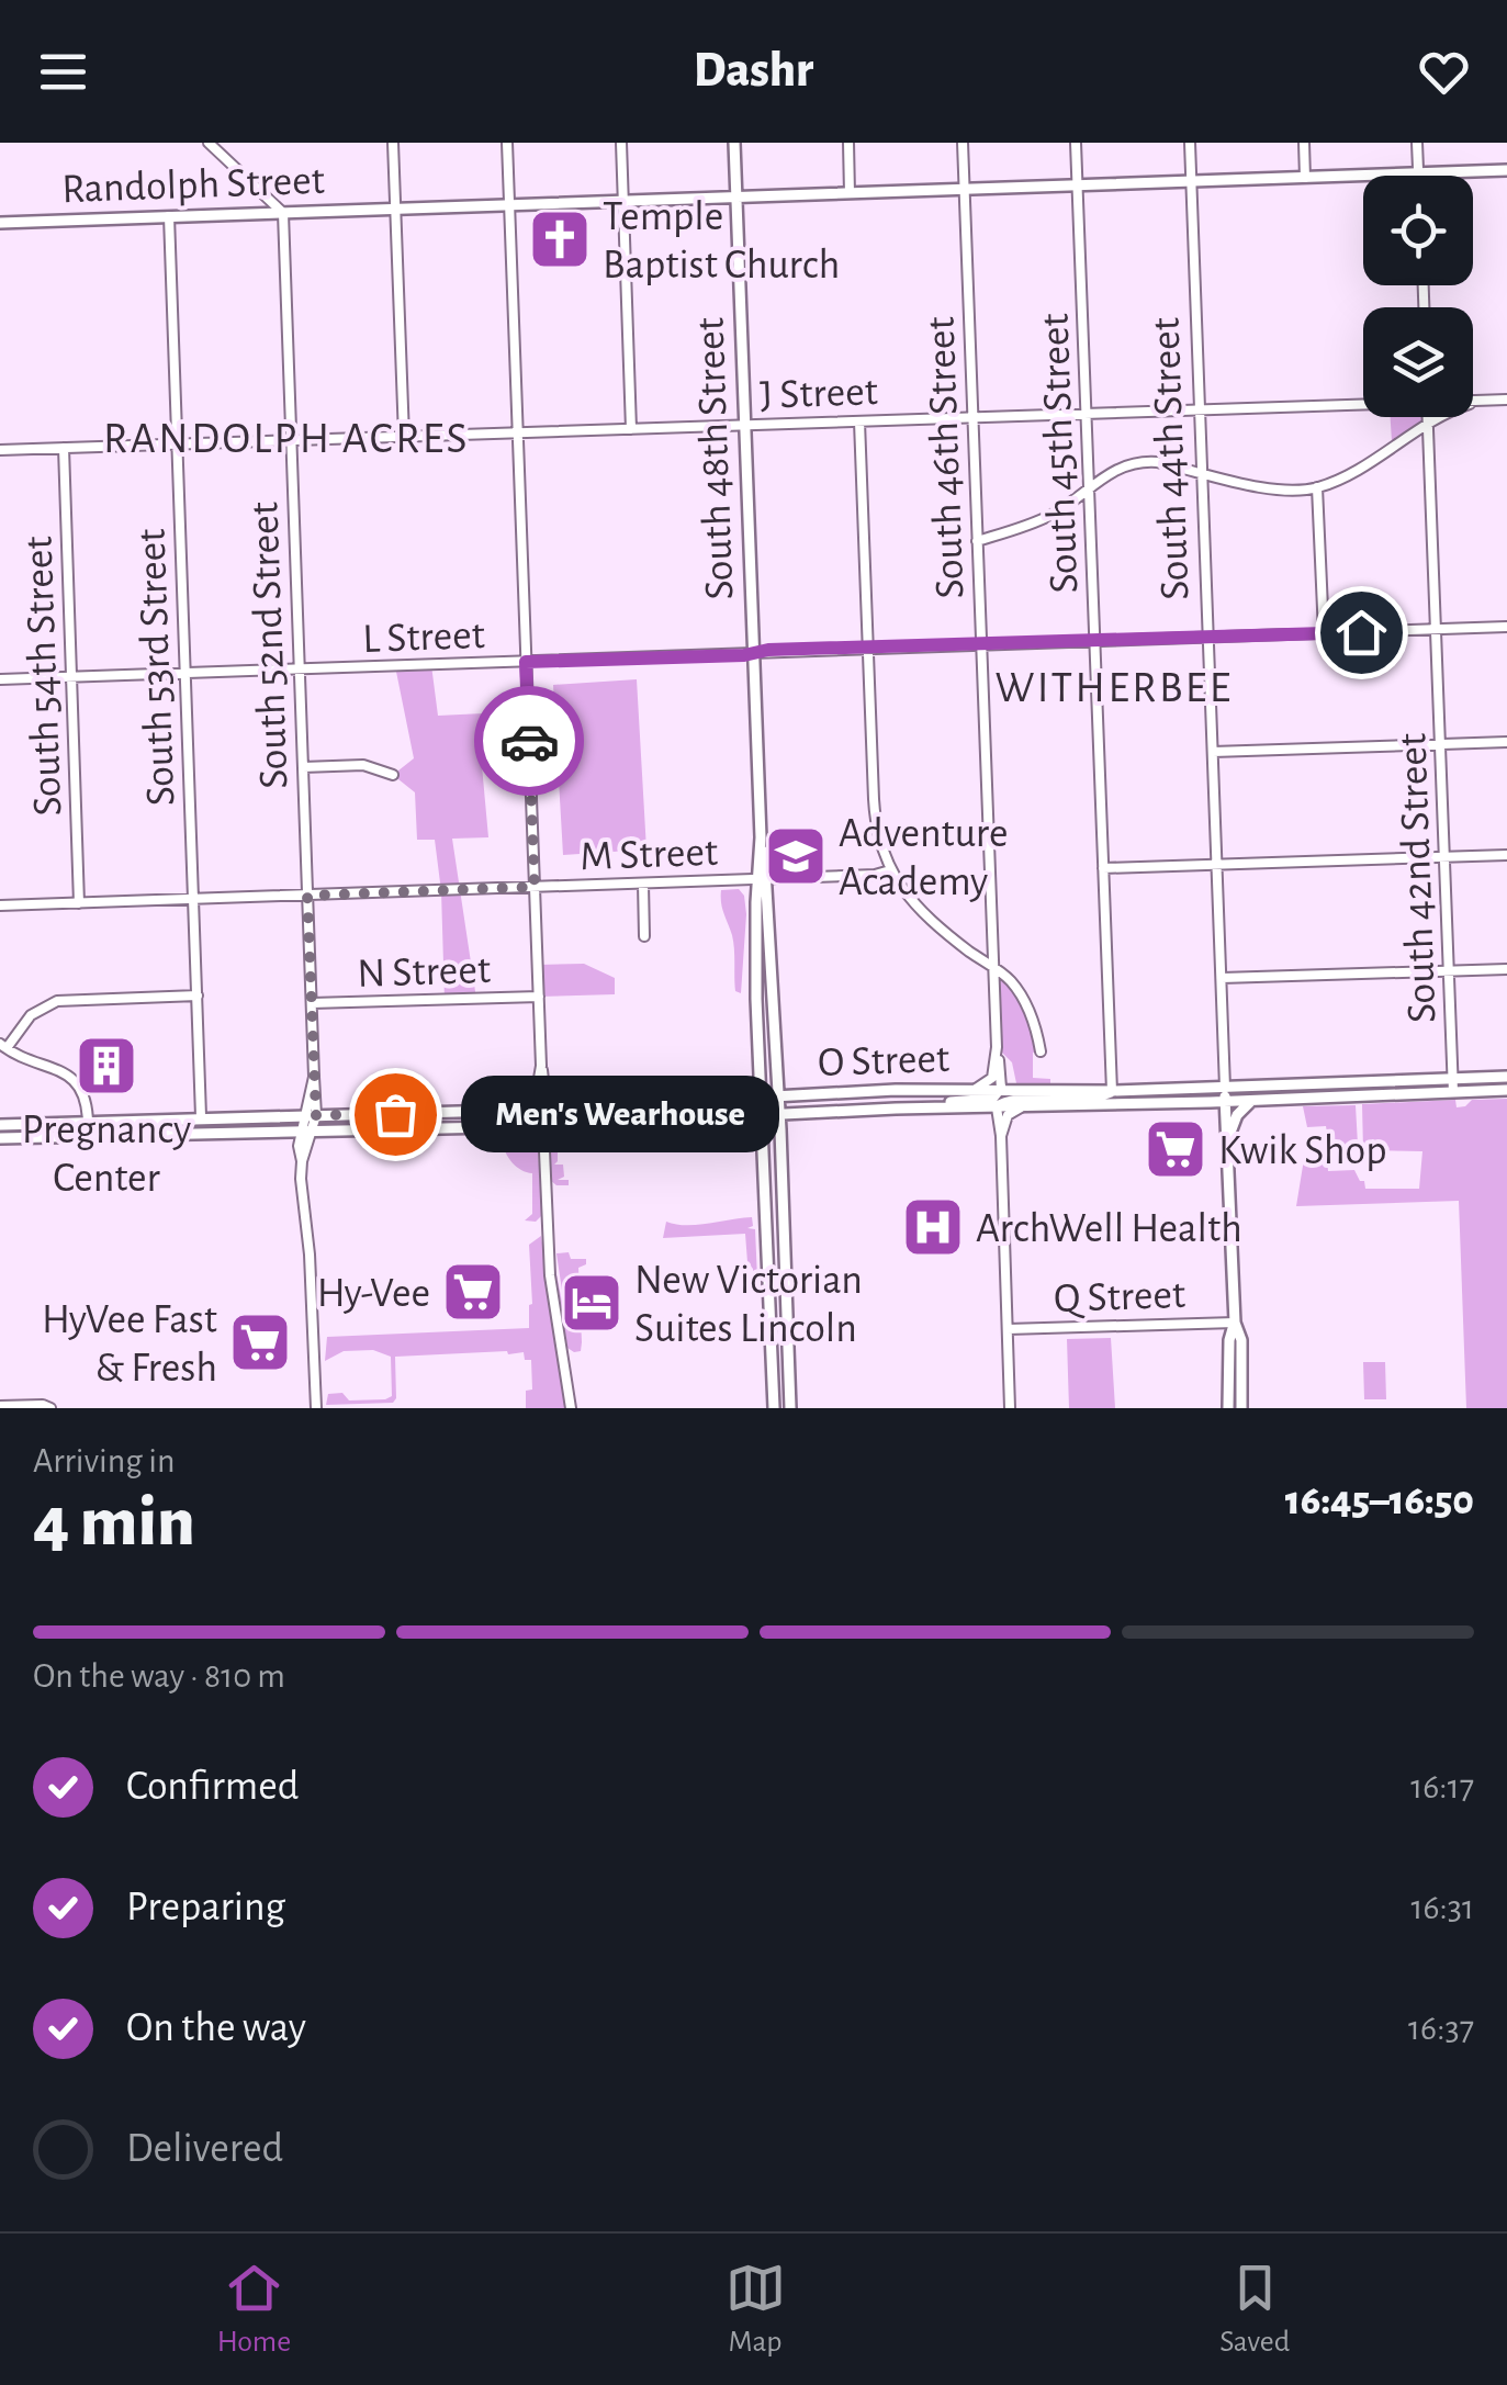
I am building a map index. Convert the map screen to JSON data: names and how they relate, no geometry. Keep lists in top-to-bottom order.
{
  "streets": {
    "main road": [
      "Randolph Street",
      "South 48th Street",
      "South 44th Street",
      "O Street"
    ],
    "street": [
      "J Street",
      "South 45th Street",
      "South 46th Street",
      "L Street",
      "South 52nd Street",
      "South 53rd Street",
      "South 54th Street",
      "M Street",
      "South 42nd Street",
      "N Street",
      "Q Street"
    ]
  },
  "crossings": [
    ["Randolph Street", "South 45th Street"],
    ["Randolph Street", "South 46th Street"],
    ["Randolph Street", "South 48th Street"],
    ["Randolph Street", "South 44th Street"],
    ["Randolph Street", "South 52nd Street"],
    ["Randolph Street", "South 53rd Street"],
    ["J Street", "South 45th Street"],
    ["J Street", "South 46th Street"],
    ["J Street", "South 48th Street"],
    ["J Street", "South 44th Street"],
    ["J Street", "South 52nd Street"],
    ["J Street", "South 53rd Street"],
    ["J Street", "South 54th Street"],
    ["South 45th Street", "L Street"],
    ["South 45th Street", "O Street"],
    ["South 46th Street", "L Street"],
    ["South 46th Street", "O Street"],
    ["South 48th Street", "L Street"],
    ["South 48th Street", "M Street"],
    ["South 48th Street", "O Street"],
    ["South 44th Street", "L Street"],
    ["South 44th Street", "O Street"],
    ["South 44th Street", "Q Street"],
    ["L Street", "South 52nd Street"],
    ["L Street", "South 53rd Street"],
    ["L Street", "South 54th Street"],
    ["L Street", "South 42nd Street"],
    ["South 52nd Street", "M Street"],
    ["South 52nd Street", "N Street"],
    ["South 52nd Street", "O Street"],
    ["South 53rd Street", "M Street"],
    ["South 53rd Street", "O Street"],
    ["South 54th Street", "M Street"],
    ["South 42nd Street", "O Street"]
  ],
  "districts": ["RANDOLPH ACRES", "WITHERBEE"],
  "places": {
    "church": ["Temple Baptist Church"],
    "school or university": ["Adventure Academy"],
    "building": ["Pregnancy Center"],
    "other": ["Men's Wearhouse"],
    "supermarket": ["Kwik Shop", "Hy-Vee", "HyVee Fast & Fresh"],
    "hospital": ["ArchWell Health"],
    "hotel": ["New Victorian Suites Lincoln"]
  },
  "page": {
    "header": "Dashr",
    "bubble": "Men's Wearhouse",
    "heading": ["4 min", "Arriving in", "16:45–16:50"],
    "bar": "On the way · 810 m",
    "list": [
      ["Confirmed", "16:17"],
      ["Preparing", "16:31"],
      ["On the way", "16:37"],
      "Delivered"
    ],
    "tabs": ["Home", "Map", "Saved"]
  }
}
